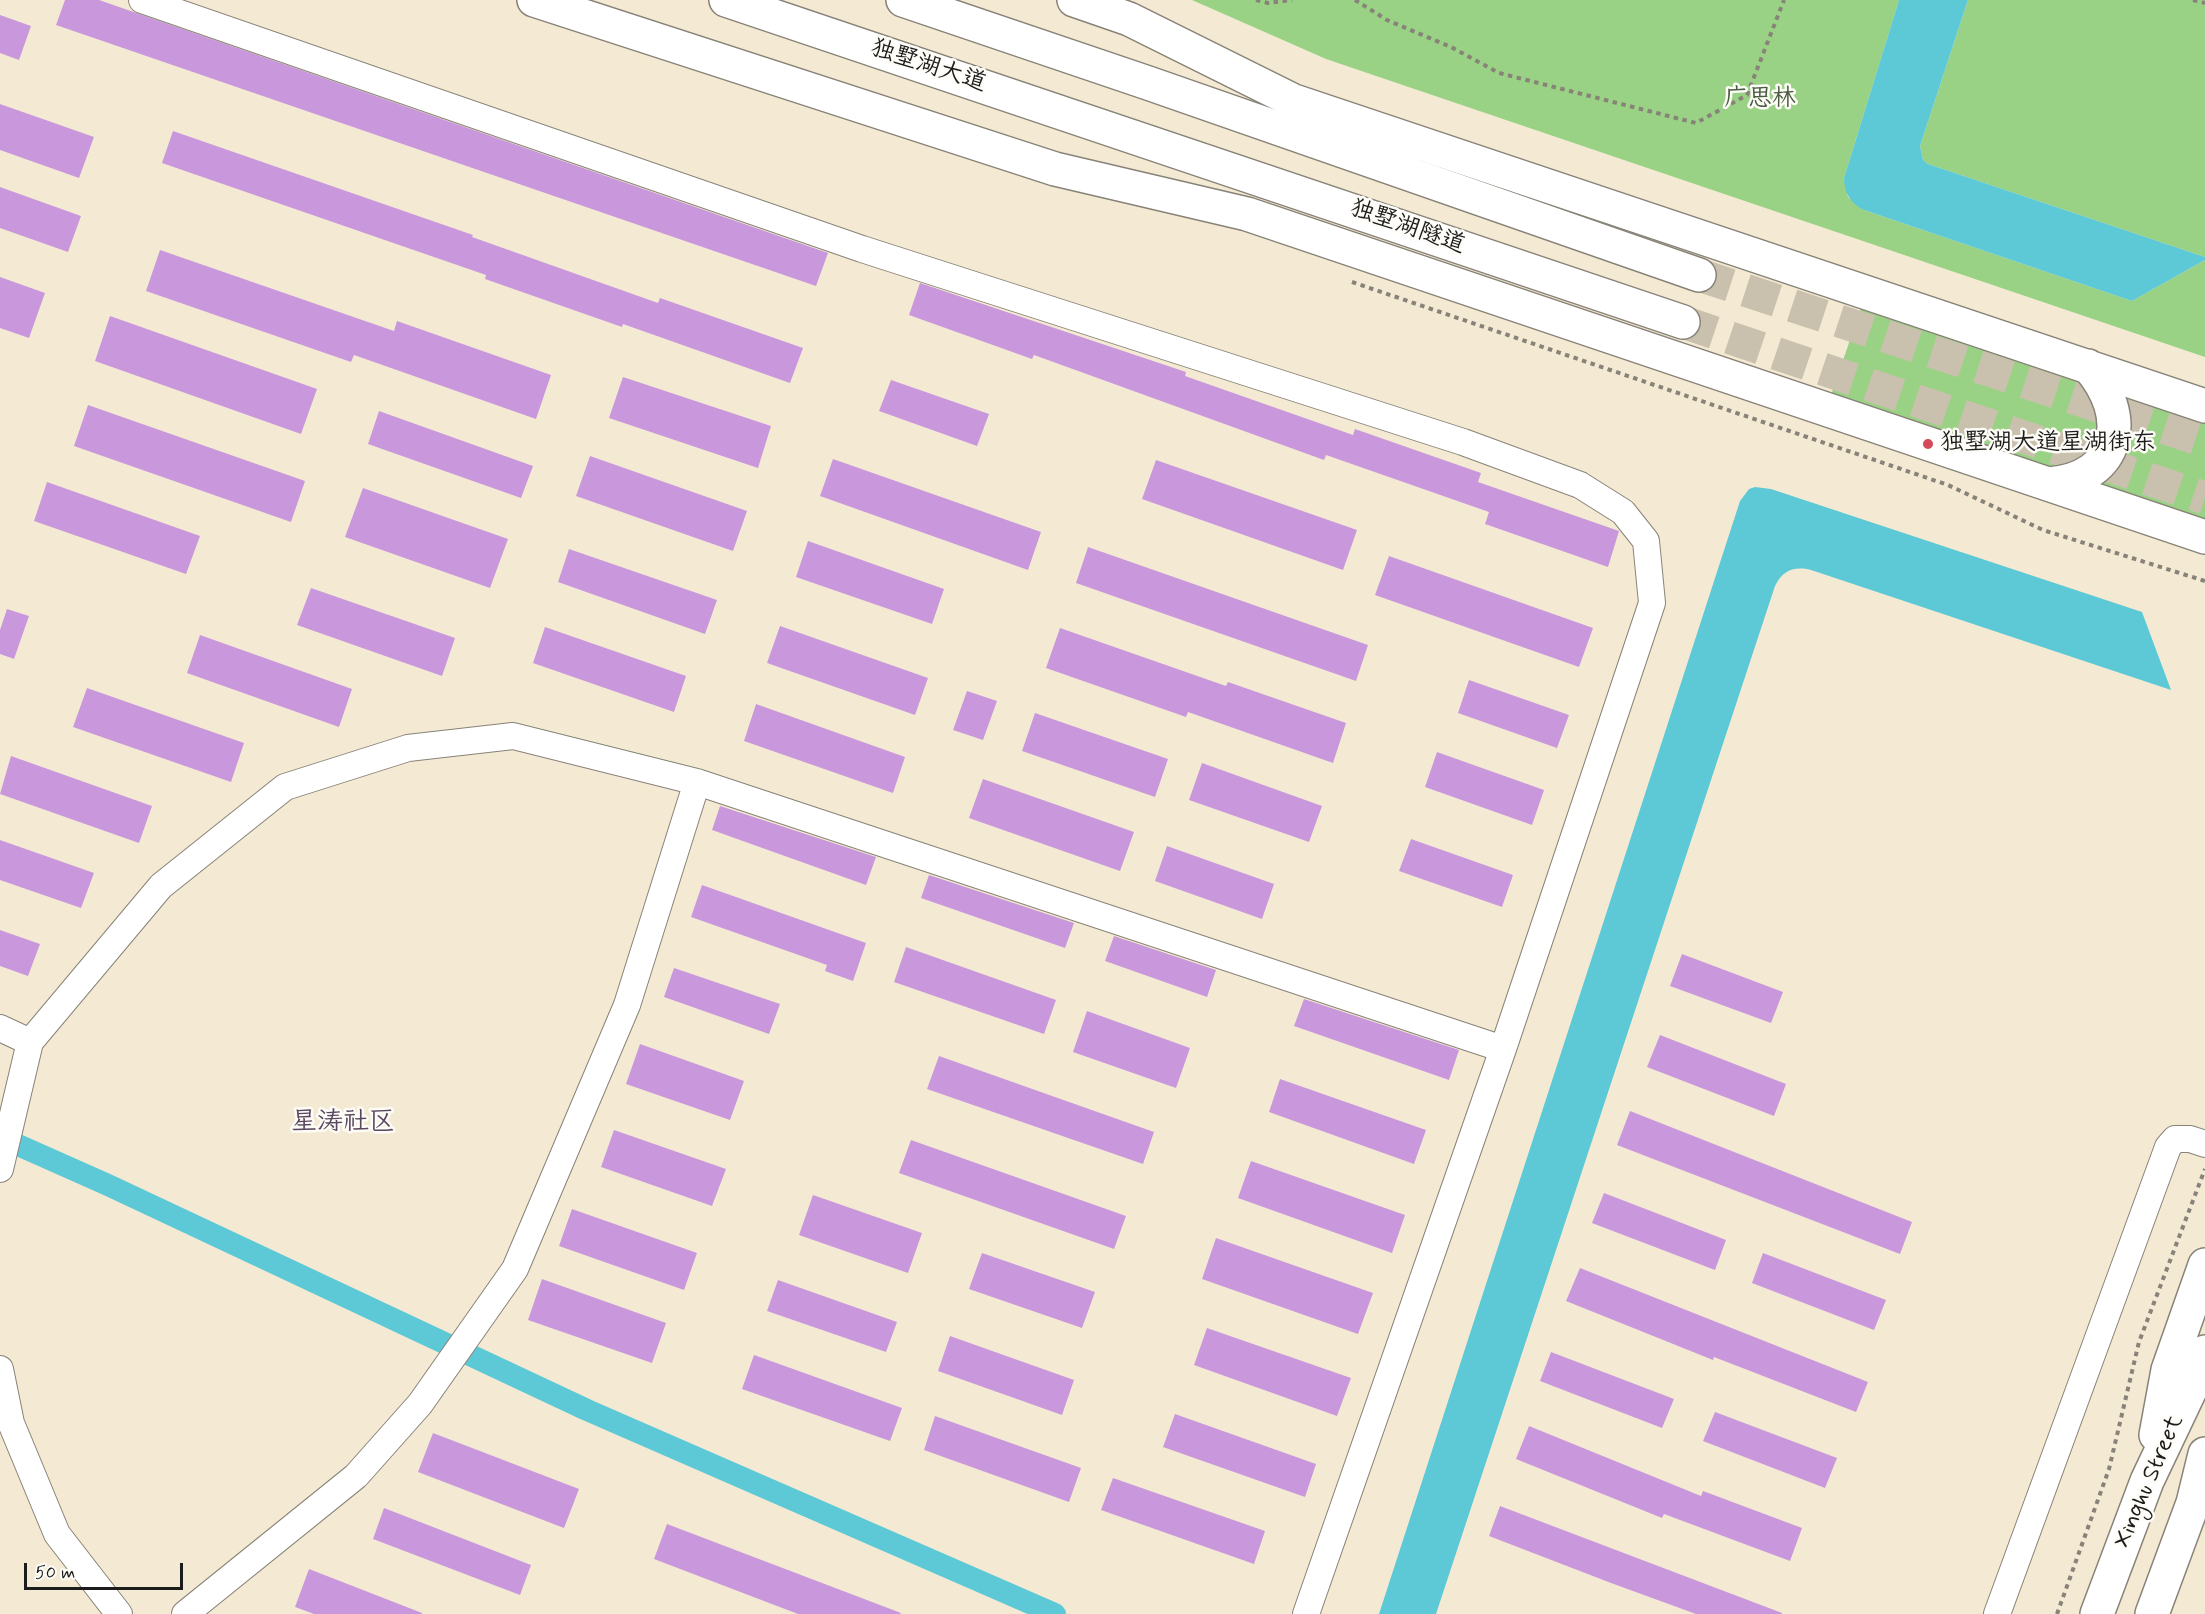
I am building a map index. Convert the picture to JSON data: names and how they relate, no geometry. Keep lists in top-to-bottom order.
{
  "streets": {
    "main road": ["独墅湖大道", "独墅湖隧道", "Xinghu Street"]
  },
  "crossings": [
    ["独墅湖大道", "独墅湖隧道"]
  ],
  "districts": ["星涛社区"],
  "parks": ["广思林"],
  "places": ["独墅湖大道星湖街东"],
  "scale_bar": "50 m"
}
